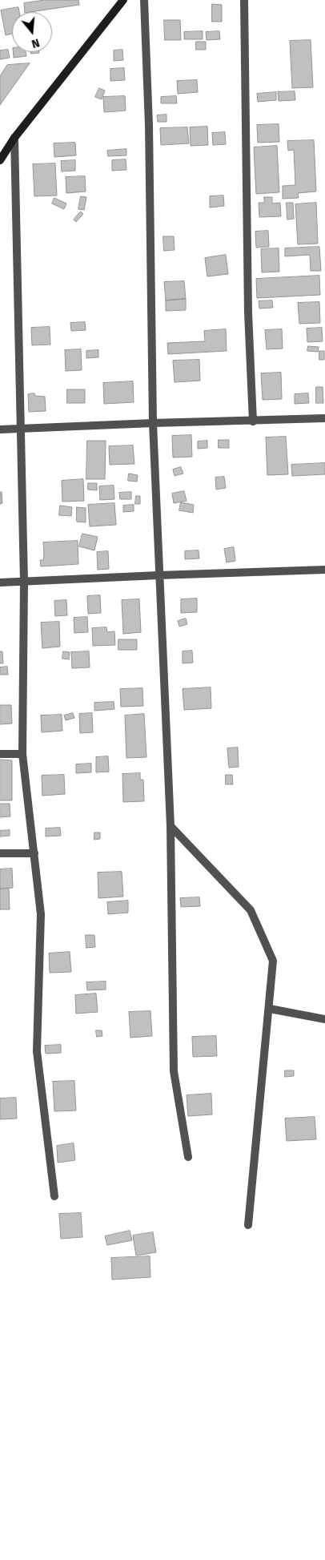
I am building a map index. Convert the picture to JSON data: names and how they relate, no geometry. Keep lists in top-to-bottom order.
{
  "north": "bottom"
}
